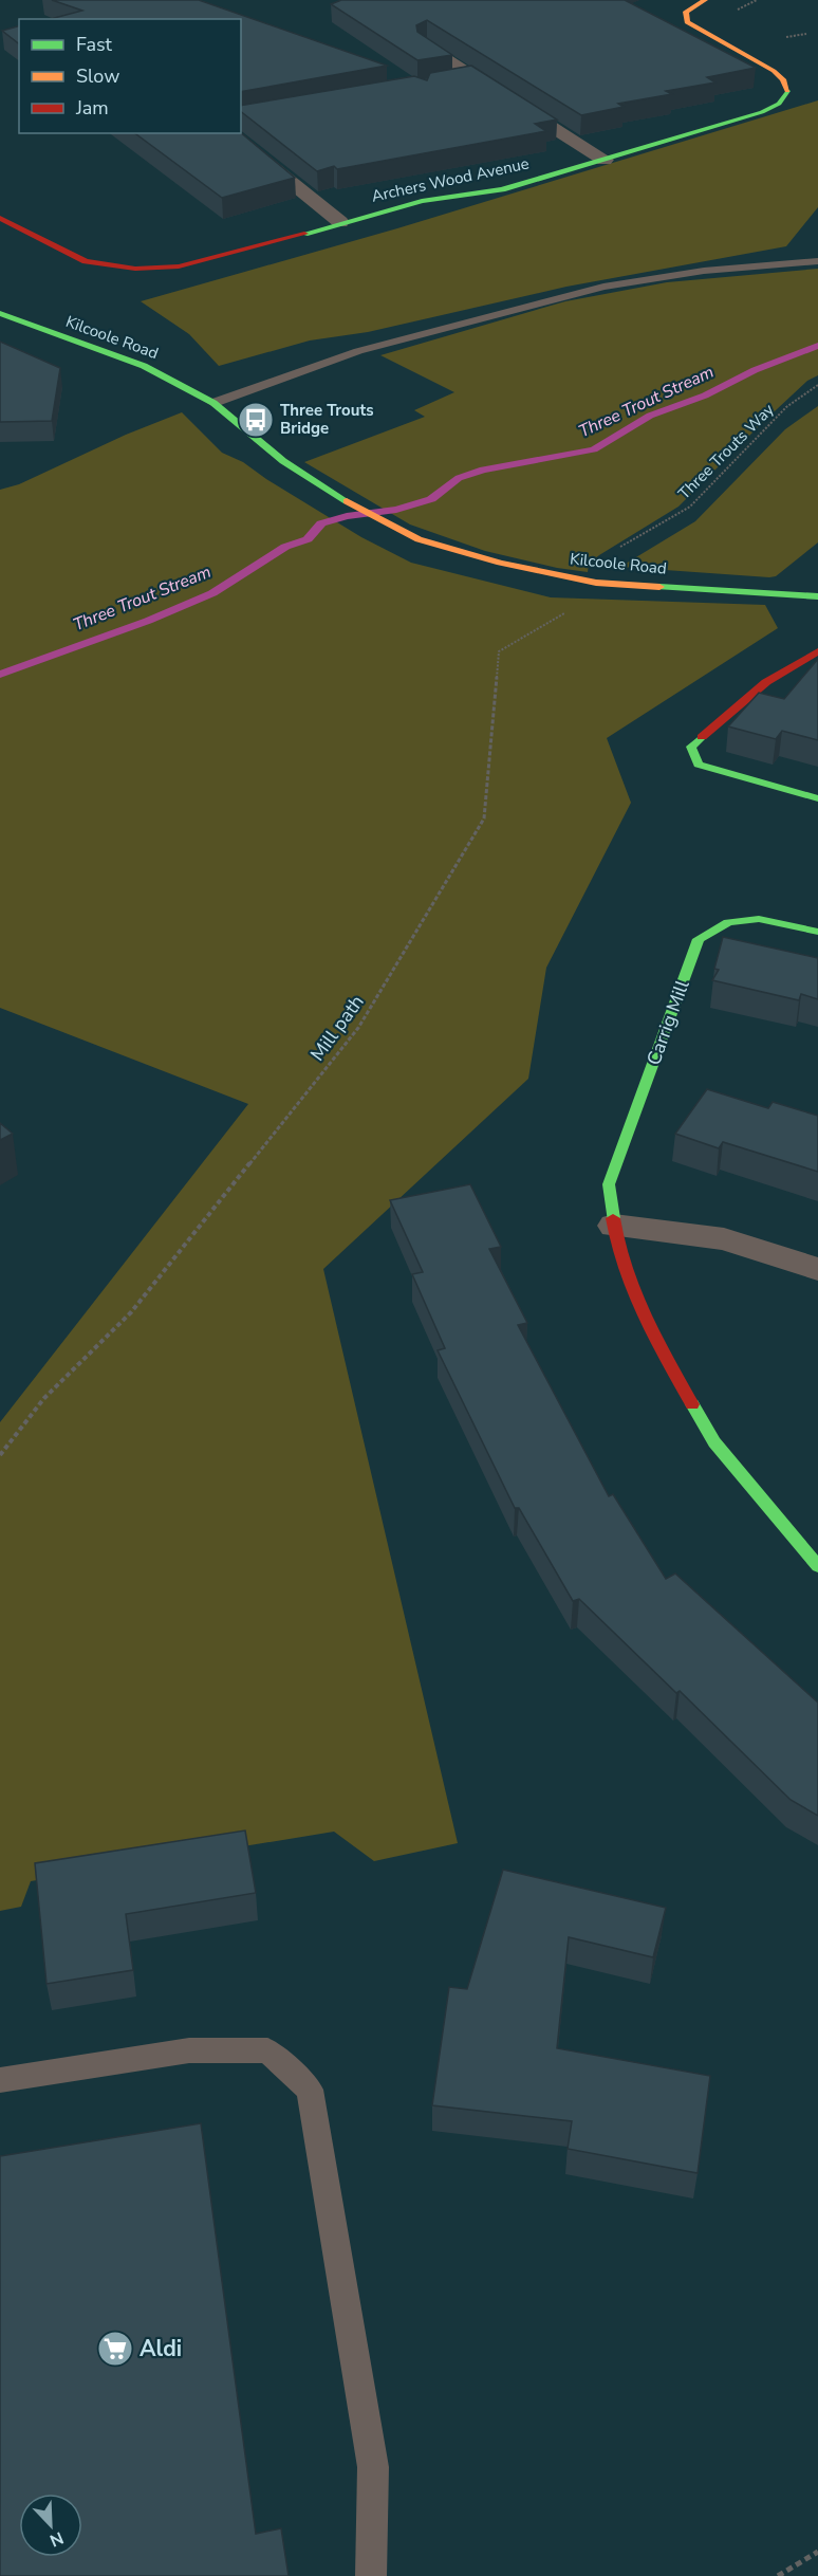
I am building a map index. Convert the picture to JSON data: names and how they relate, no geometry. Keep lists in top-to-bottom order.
{
  "streets": {
    "street": ["Archers Wood Avenue", "Kilcoole Road", "Carrig Mill"],
    "path": ["Three Trouts Way", "Mill path"]
  },
  "crossings": [
    ["Kilcoole Road", "Three Trouts Way"],
    ["Kilcoole Road", "Mill path"],
    ["Three Trouts Way", "Mill path"]
  ],
  "water": ["Three Trout Stream"],
  "places": {
    "bus stop": ["Three Trouts Bridge"],
    "supermarket": ["Aldi"]
  },
  "legend": ["Fast", "Slow", "Jam"],
  "north": "bottom right"
}
